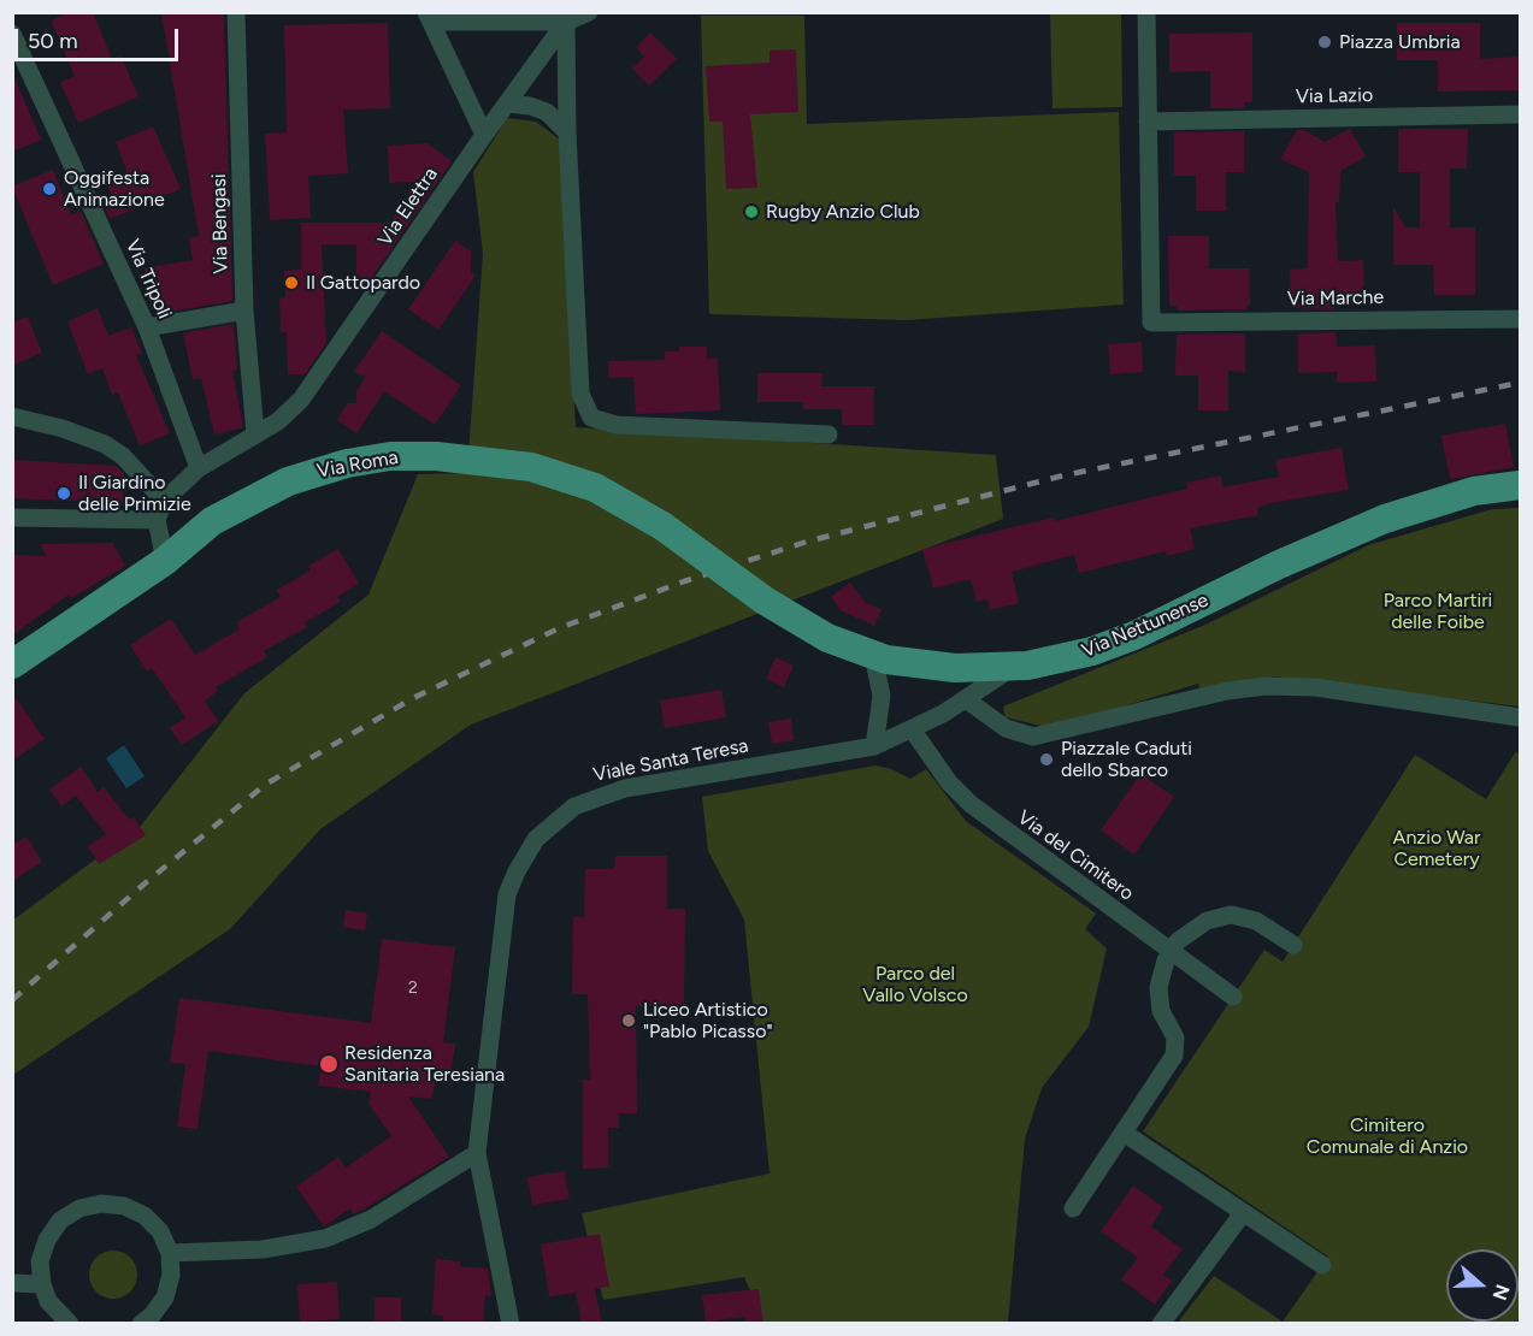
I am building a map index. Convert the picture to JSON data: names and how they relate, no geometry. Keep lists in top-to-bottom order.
{
  "streets": {
    "main road": ["Via Roma", "Via Nettunense"],
    "street": [
      "Via Lazio",
      "Via Elettra",
      "Via Bengasi",
      "Via Tripoli",
      "Via Marche",
      "Viale Santa Teresa",
      "Via del Cimitero"
    ]
  },
  "crossings": [
    ["Via Lazio", "Via Marche"],
    ["Via Elettra", "Via Bengasi"],
    ["Via Roma", "Via Nettunense"],
    ["Via Nettunense", "Viale Santa Teresa"],
    ["Viale Santa Teresa", "Via del Cimitero"]
  ],
  "parks": [
    "Parco Martiri delle Foibe",
    "Anzio War Cemetery",
    "Parco del Vallo Volsco",
    "Cimitero Comunale di Anzio"
  ],
  "places": [
    "Piazza Umbria",
    "Oggifesta Animazione",
    "Rugby Anzio Club",
    "Il Gattopardo",
    "Il Giardino delle Primizie",
    "Piazzale Caduti dello Sbarco",
    "Liceo Artistico \"Pablo Picasso\"",
    "Residenza Sanitaria Teresiana"
  ],
  "house_numbers": ["2"],
  "scale_bar": "50 m",
  "north": "right"
}
